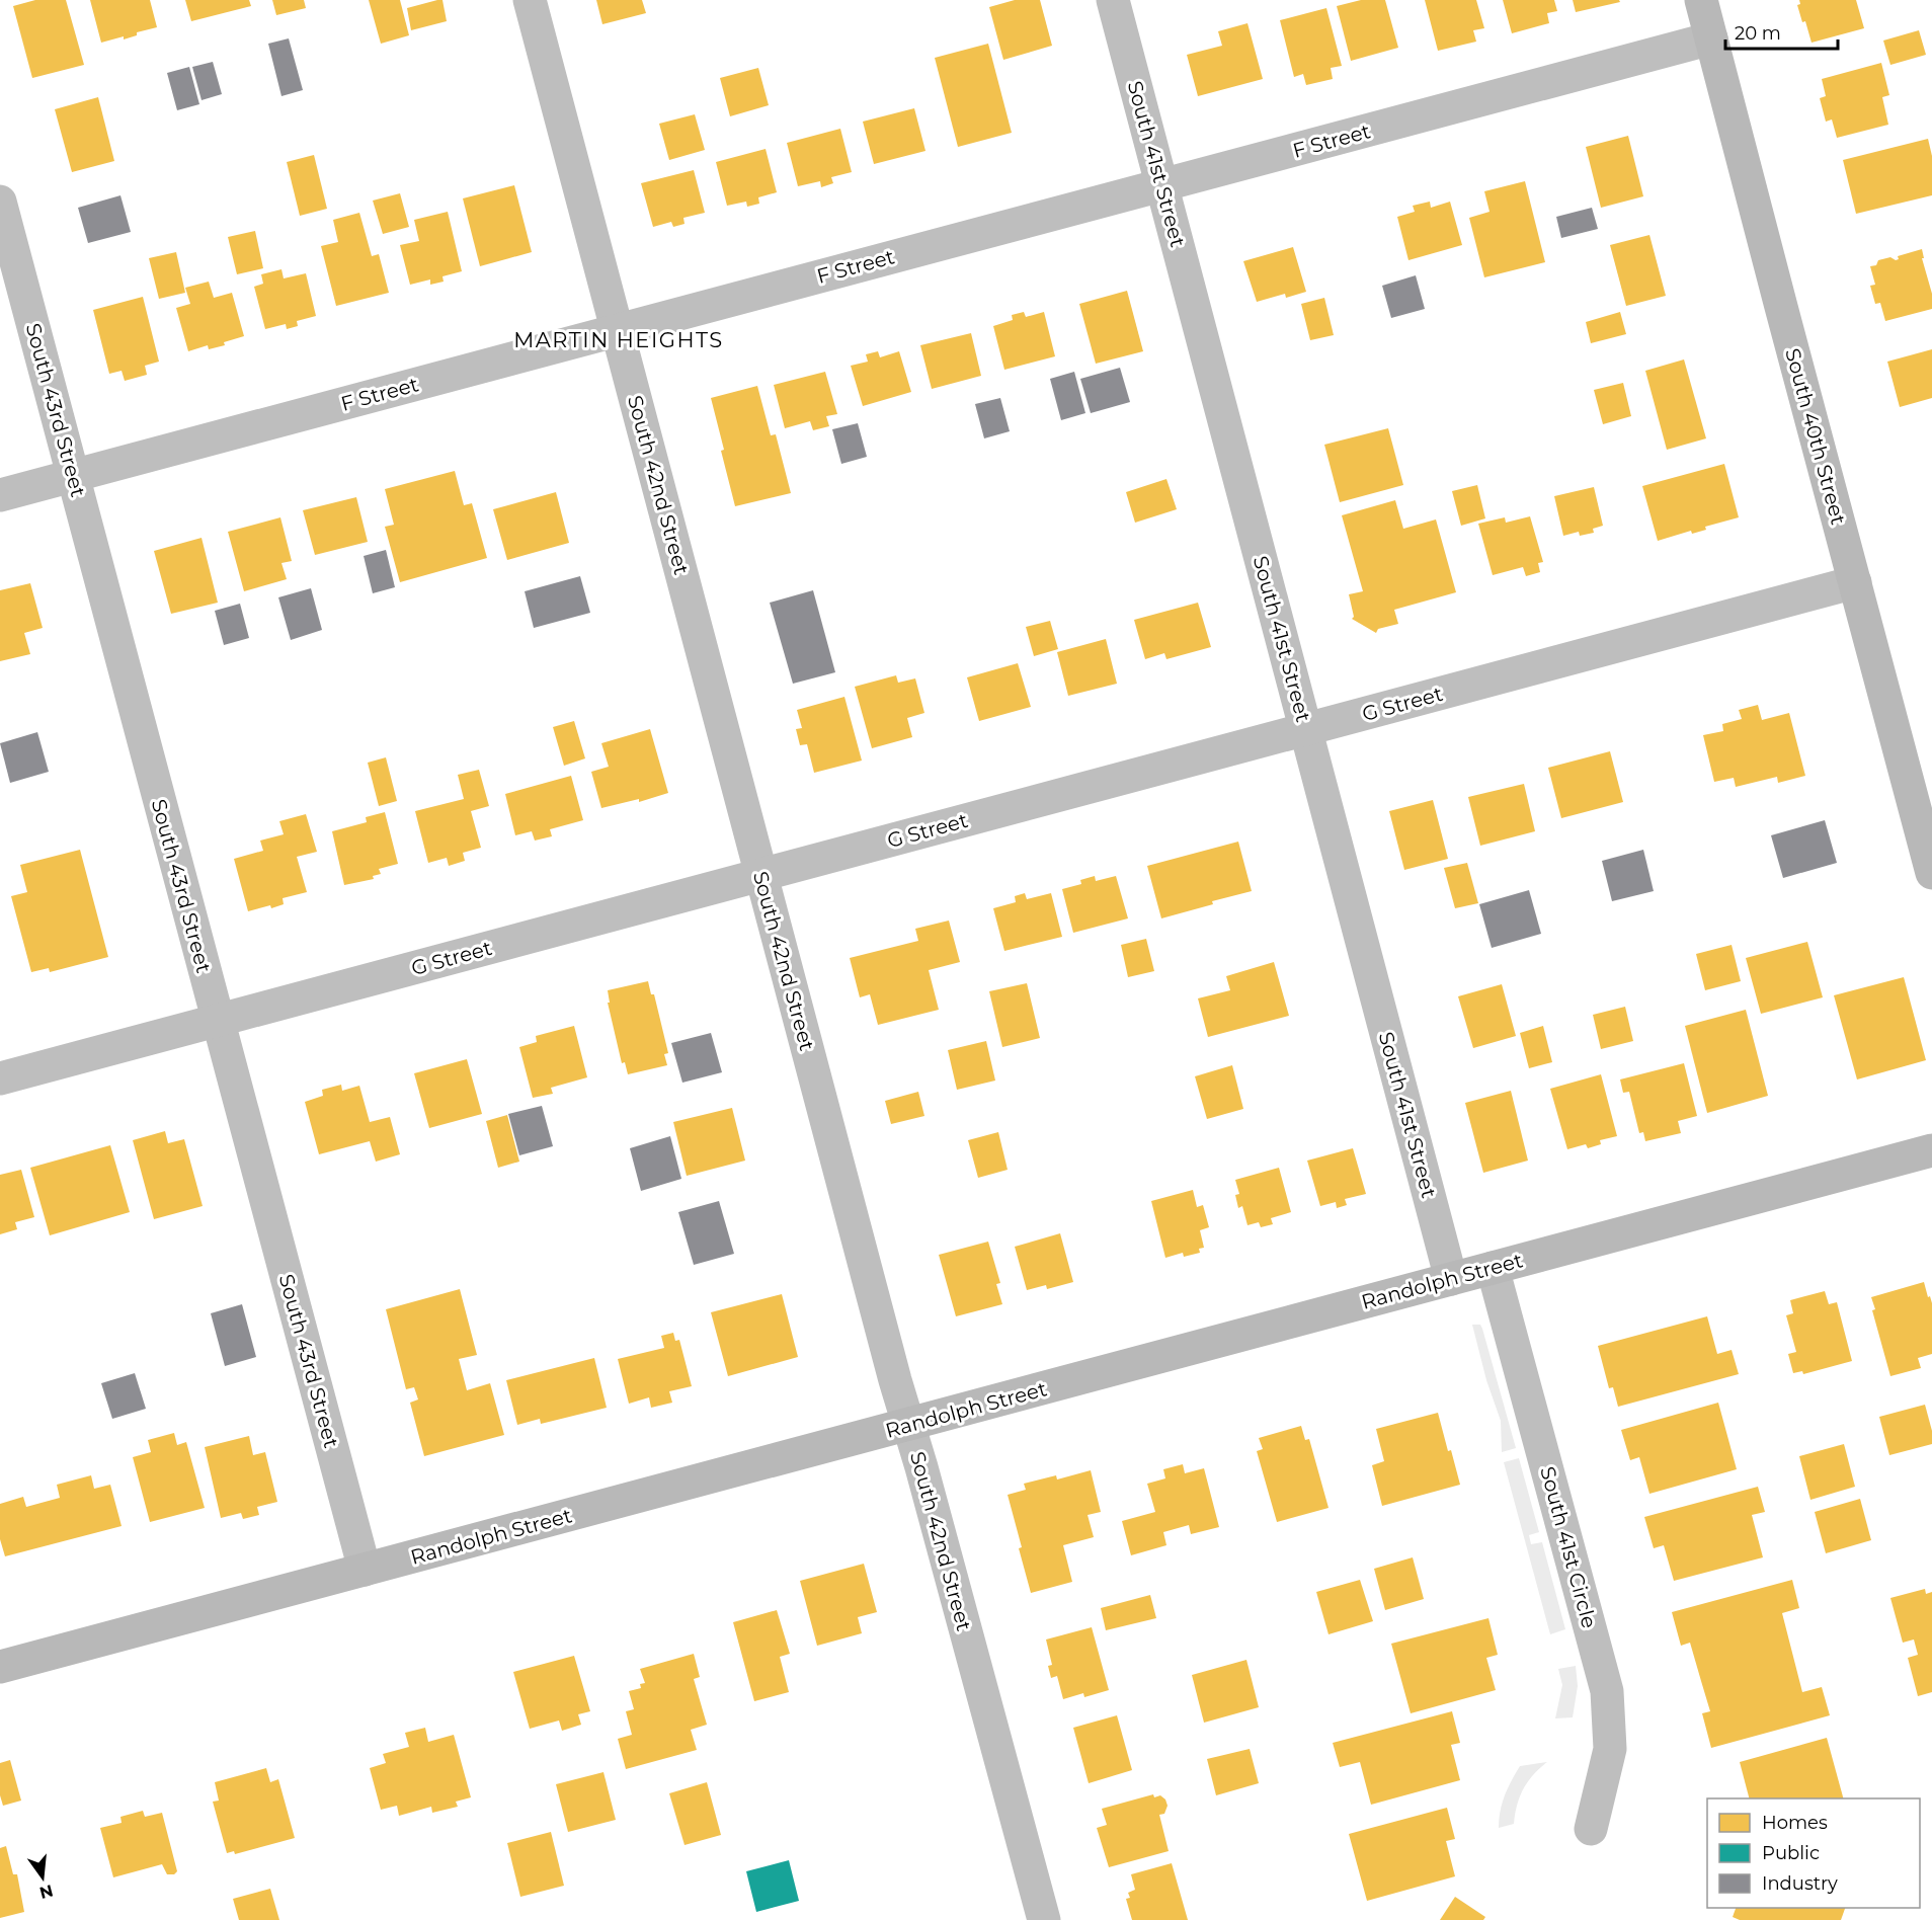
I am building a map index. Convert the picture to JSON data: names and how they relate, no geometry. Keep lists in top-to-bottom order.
{
  "streets": {
    "main road": ["South 40th Street", "Randolph Street"],
    "street": [
      "F Street",
      "South 41st Street",
      "South 43rd Street",
      "South 42nd Street",
      "G Street",
      "South 41st Circle"
    ]
  },
  "crossings": [
    ["F Street", "South 41st Street"],
    ["F Street", "South 43rd Street"],
    ["F Street", "South 40th Street"],
    ["F Street", "South 42nd Street"],
    ["South 41st Street", "G Street"],
    ["South 41st Street", "Randolph Street"],
    ["South 43rd Street", "G Street"],
    ["South 43rd Street", "Randolph Street"],
    ["South 40th Street", "G Street"],
    ["South 42nd Street", "G Street"],
    ["South 42nd Street", "Randolph Street"],
    ["Randolph Street", "South 41st Circle"]
  ],
  "districts": ["MARTIN HEIGHTS"],
  "legend": ["Homes", "Public", "Industry"],
  "scale_bar": "20 m",
  "north": "bottom"
}
